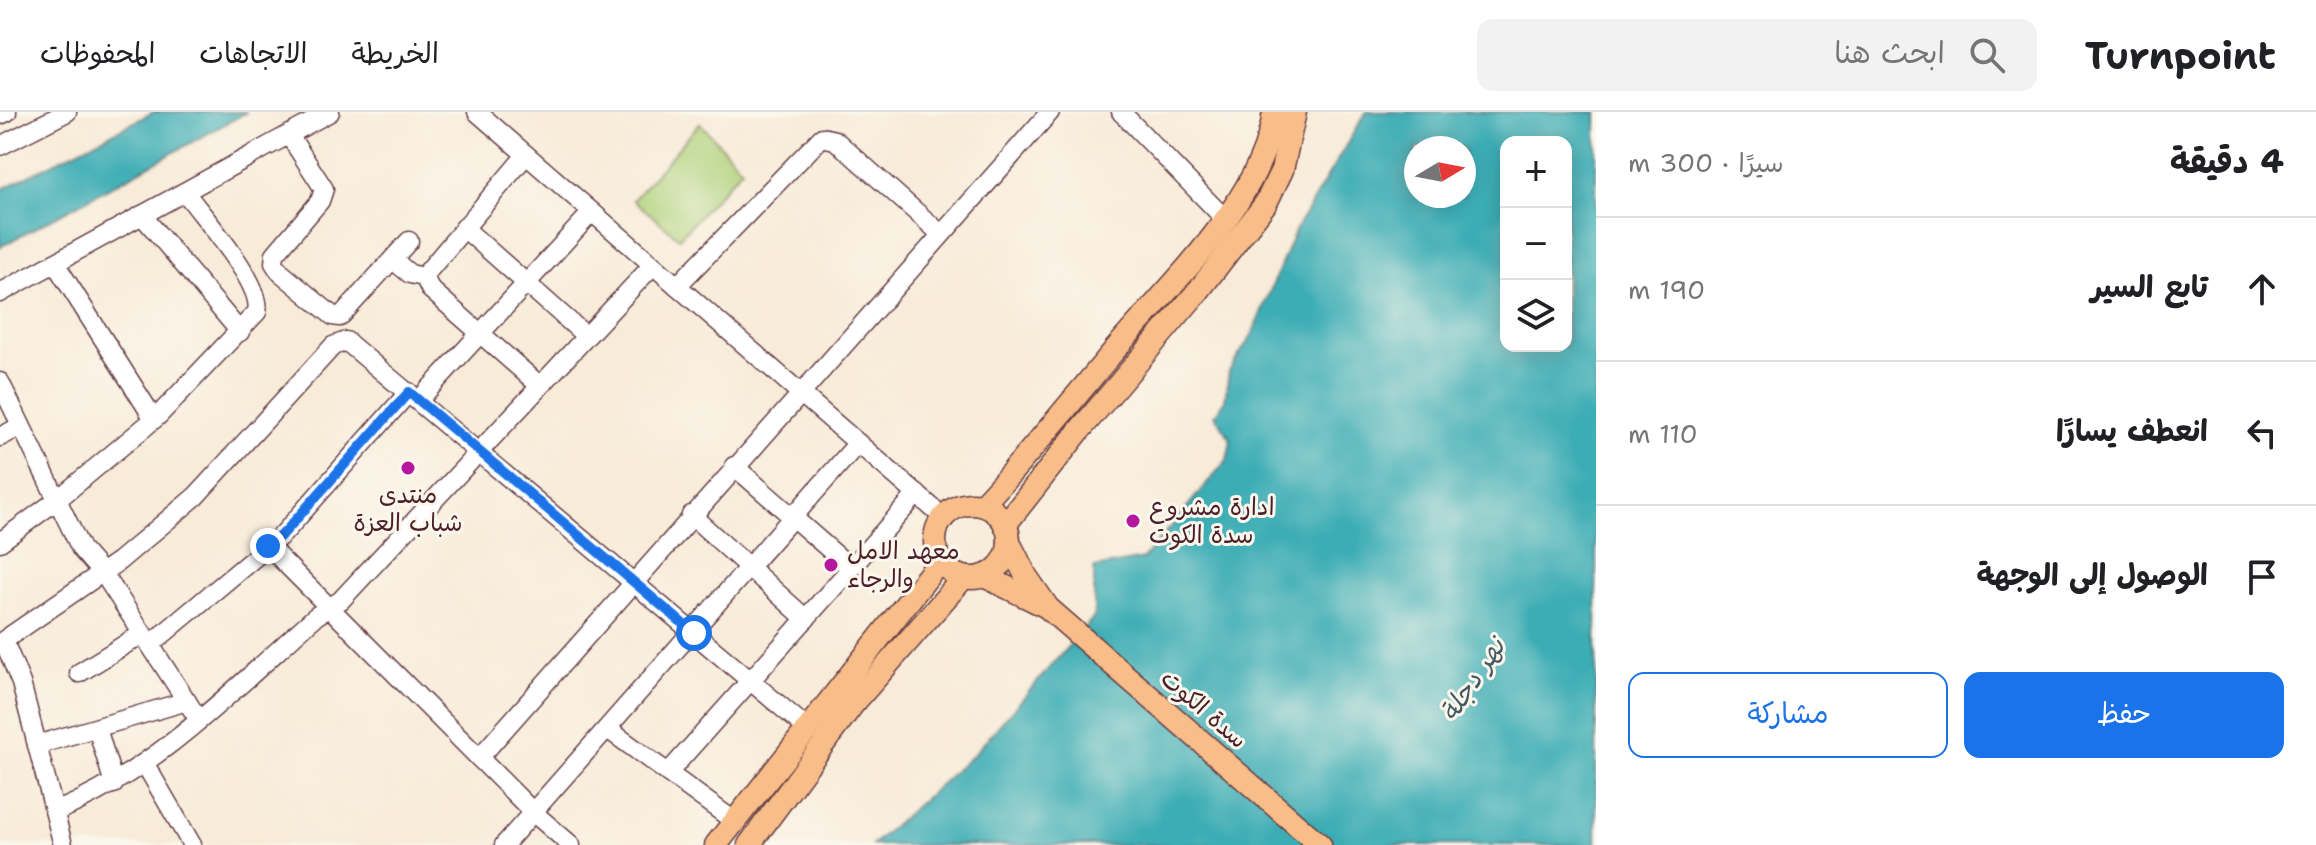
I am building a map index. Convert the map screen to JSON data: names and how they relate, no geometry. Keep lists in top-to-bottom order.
{
  "streets": {
    "main road": ["سدة الكوت"]
  },
  "water": ["نهر دجلة"],
  "places": ["منتدى شباب العزة", "ادارة مشروع سدة الكوت", "معهد الامل والرجاء"],
  "north": "right",
  "page": {
    "header": "Turnpoint",
    "search": "ابحث هنا",
    "nav": ["الخريطة", "الاتجاهات", "المحفوظات"],
    "heading": ["4 دقيقة", "سيرًا · 300 m"],
    "map_buttons": ["+", "−"],
    "list": [
      ["تابع السير", "190 m"],
      ["انعطف يسارًا", "110 m"],
      "الوصول إلى الوجهة"
    ],
    "buttons": ["حفظ", "مشاركة"]
  }
}
